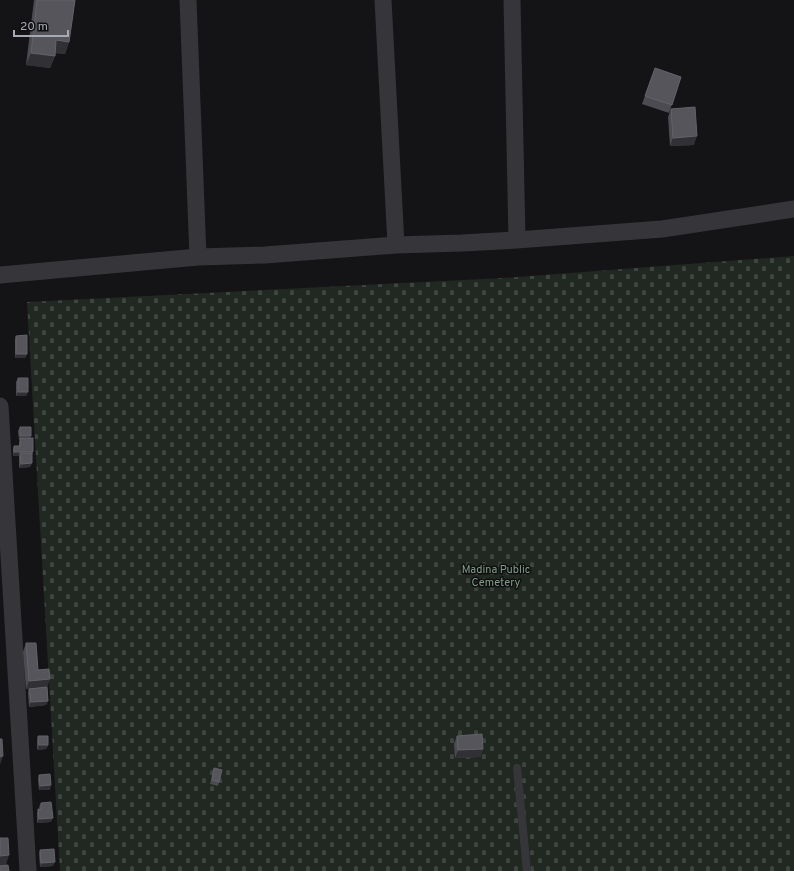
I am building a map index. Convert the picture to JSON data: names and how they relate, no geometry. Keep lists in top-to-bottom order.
{
  "parks": ["Madina Public Cemetery"],
  "scale_bar": "20 m"
}
